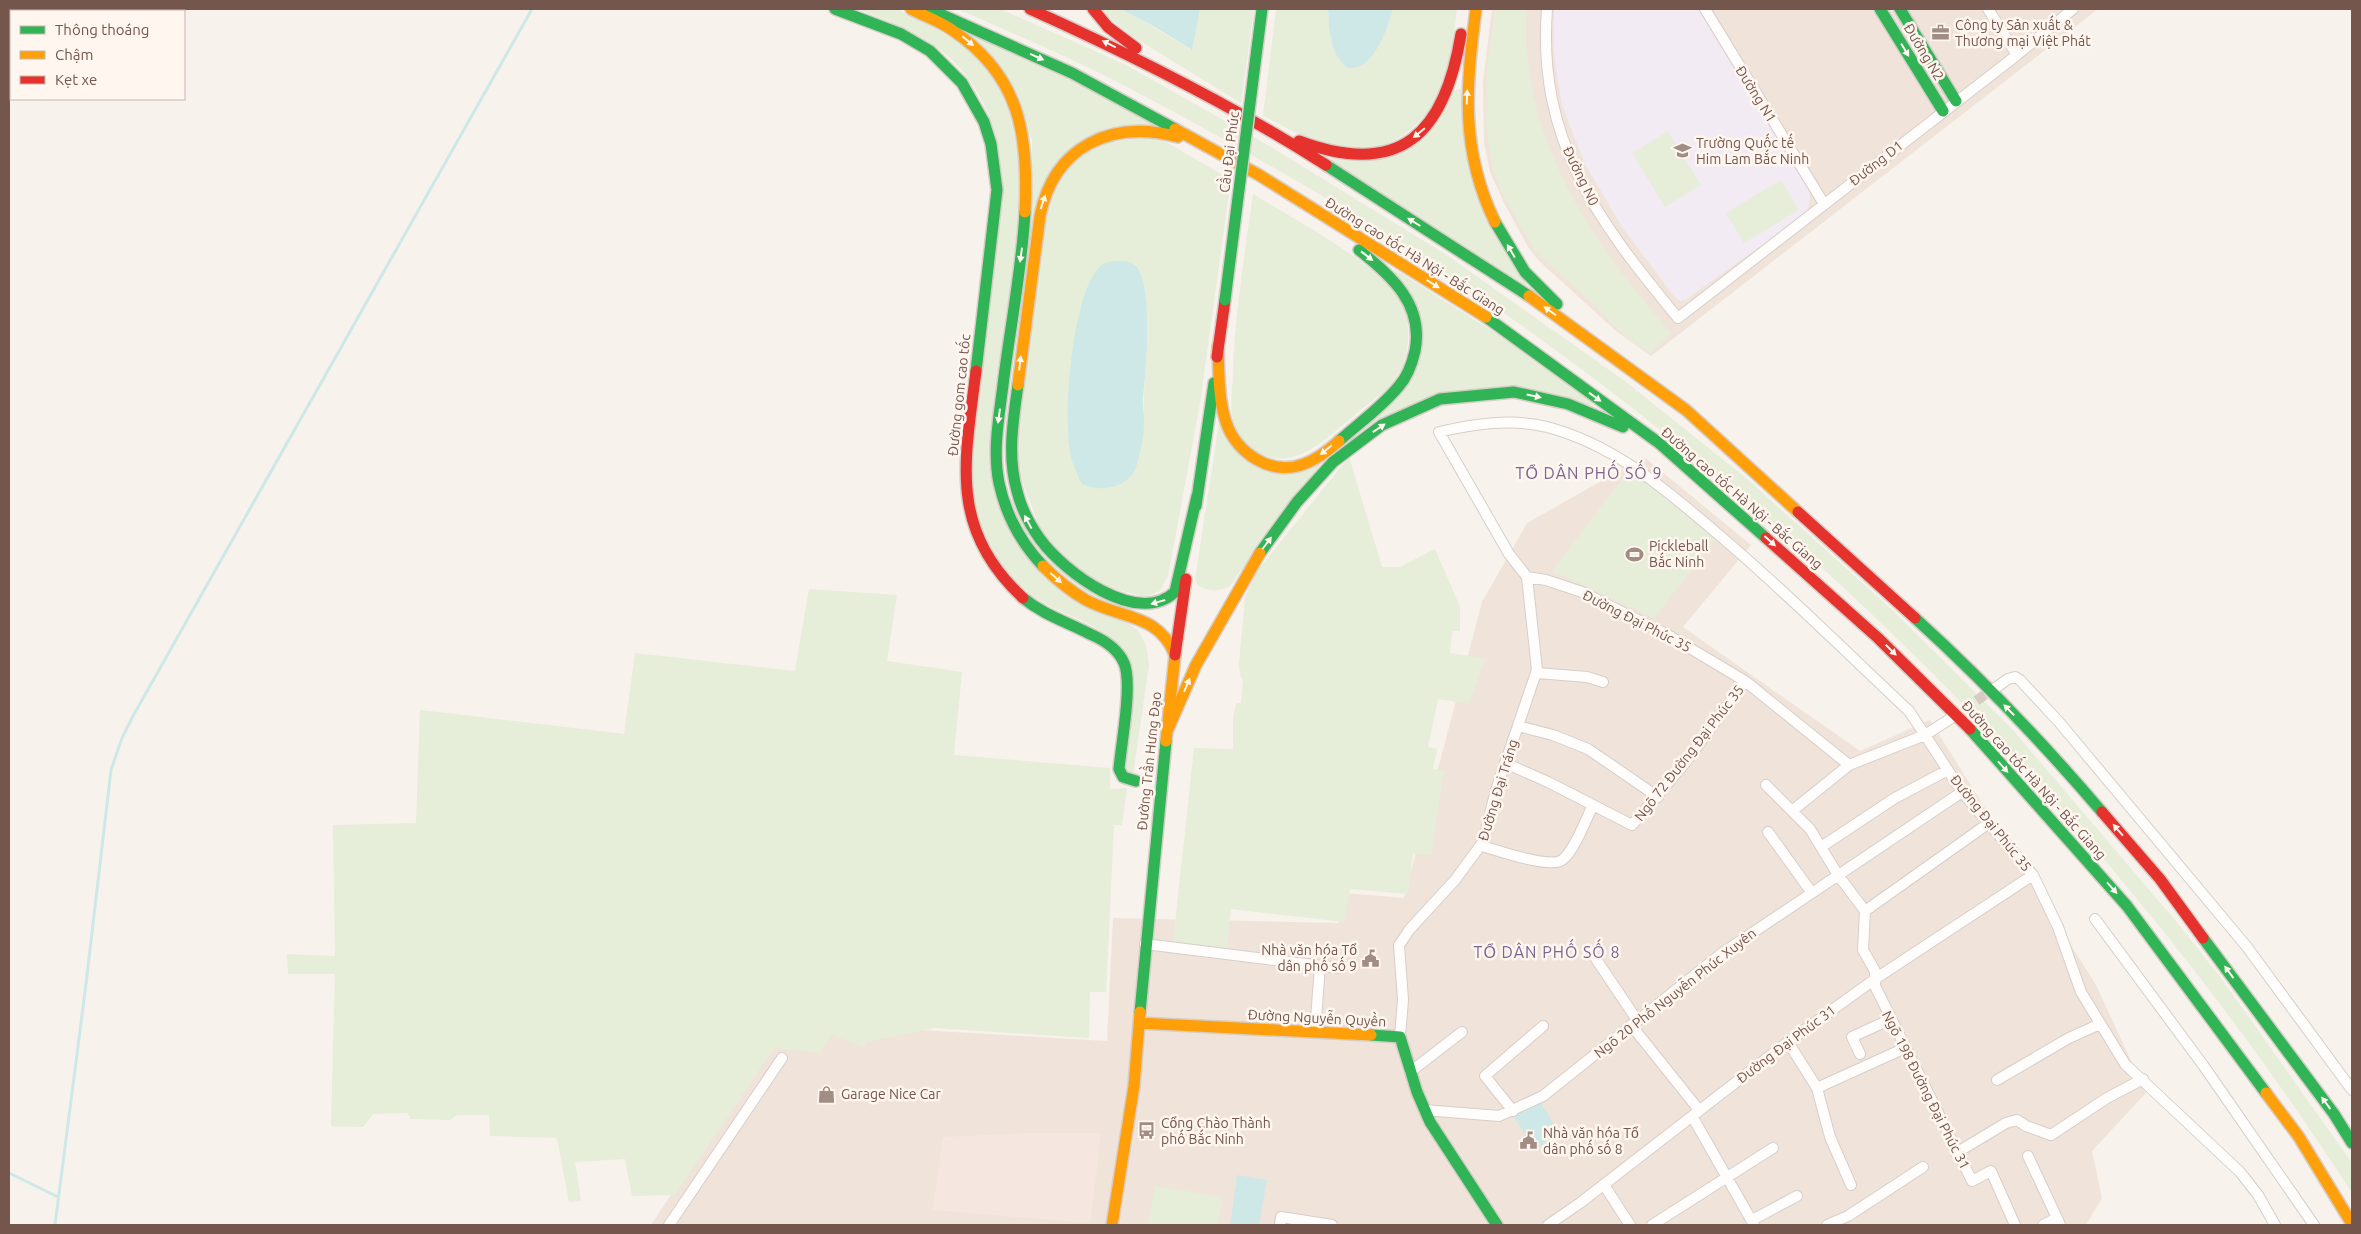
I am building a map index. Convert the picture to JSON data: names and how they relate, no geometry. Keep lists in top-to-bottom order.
{
  "streets": {
    "main road": [
      "Đường N2",
      "Cầu Đại Phúc",
      "Đường cao tốc Hà Nội - Bắc Giang",
      "Đường gom cao tốc",
      "Đường Trần Hưng Đạo",
      "Đường Nguyễn Quyền"
    ],
    "street": [
      "Đường N1",
      "Đường D1",
      "Đường N0",
      "Đường Đại Phúc 35",
      "Ngõ 72 Đường Đại Phúc 35",
      "Đường Đại Tráng",
      "Ngõ 20 Phố Nguyễn Phúc Xuyên",
      "Đường Đại Phúc 31",
      "Ngõ 198 Đường Đại Phúc 31"
    ]
  },
  "crossings": [
    ["Đường N2", "Đường D1"],
    ["Đường N1", "Đường D1"],
    ["Cầu Đại Phúc", "Đường Trần Hưng Đạo"],
    ["Đường D1", "Đường N0"],
    ["Đường Đại Phúc 35", "Ngõ 72 Đường Đại Phúc 35"],
    ["Đường Đại Phúc 35", "Đường Đại Tráng"],
    ["Đường Đại Phúc 35", "Ngõ 20 Phố Nguyễn Phúc Xuyên"],
    ["Đường Đại Phúc 35", "Đường Đại Phúc 31"],
    ["Đường Trần Hưng Đạo", "Đường Nguyễn Quyền"],
    ["Đường Đại Tráng", "Đường Nguyễn Quyền"],
    ["Ngõ 20 Phố Nguyễn Phúc Xuyên", "Đường Nguyễn Quyền"],
    ["Đường Đại Phúc 31", "Ngõ 198 Đường Đại Phúc 31"]
  ],
  "districts": ["TỔ DÂN PHỐ SỐ 9", "TỔ DÂN PHỐ SỐ 8"],
  "places": {
    "office": ["Công ty Sản xuất & Thương mại Việt Phát"],
    "school or university": ["Trường Quốc tế Him Lam Bắc Ninh"],
    "sports": ["Pickleball Bắc Ninh"],
    "public building": ["Nhà văn hóa Tổ dân phố số 9", "Nhà văn hóa Tổ dân phố số 8"],
    "shop": ["Garage Nice Car"],
    "bus stop": ["Cổng Chào Thành phố Bắc Ninh"]
  },
  "legend": ["Thông thoáng", "Chậm", "Kẹt xe"]
}
